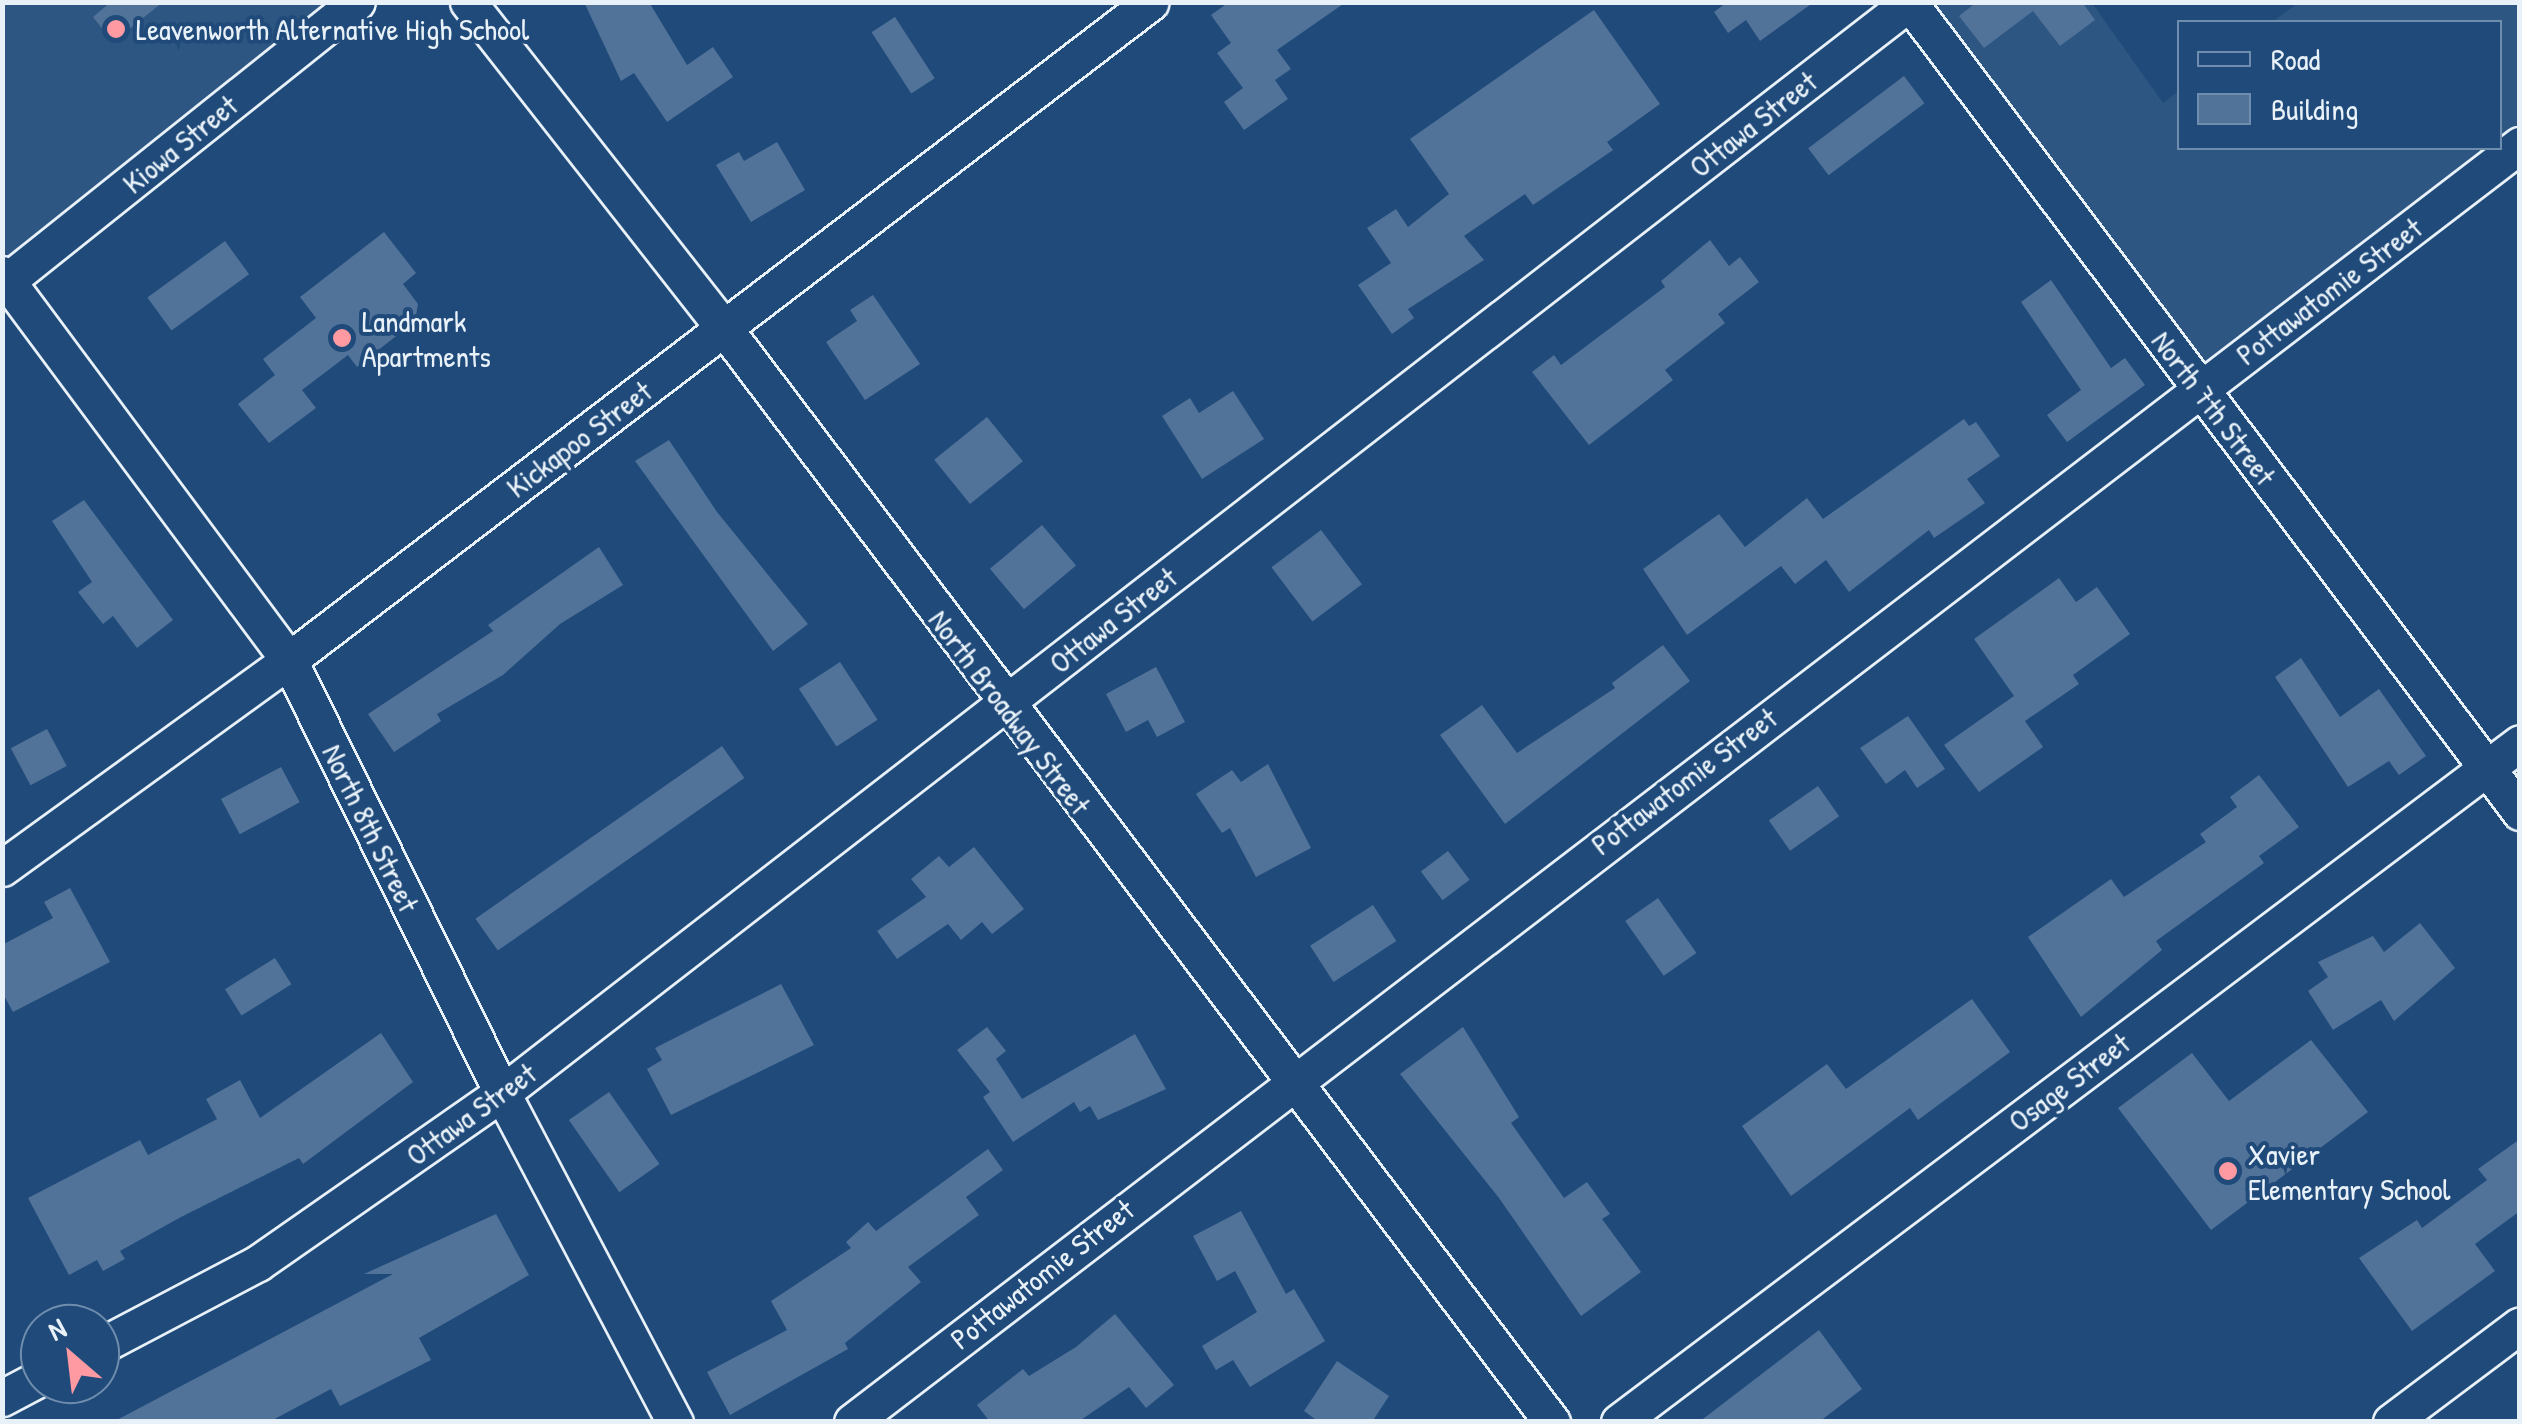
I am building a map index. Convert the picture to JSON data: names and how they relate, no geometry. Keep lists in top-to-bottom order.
{
  "streets": {
    "street": [
      "Ottawa Street",
      "Kiowa Street",
      "Pottawatomie Street",
      "North 7th Street",
      "Kickapoo Street",
      "North Broadway Street",
      "North 8th Street",
      "Osage Street"
    ]
  },
  "crossings": [
    ["Ottawa Street", "North 7th Street"],
    ["Ottawa Street", "North Broadway Street"],
    ["Ottawa Street", "North 8th Street"],
    ["Kiowa Street", "North 8th Street"],
    ["Pottawatomie Street", "North 7th Street"],
    ["Pottawatomie Street", "North Broadway Street"],
    ["North 7th Street", "Osage Street"],
    ["Kickapoo Street", "North Broadway Street"],
    ["Kickapoo Street", "North 8th Street"]
  ],
  "places": ["Leavenworth Alternative High School", "Landmark Apartments", "Xavier Elementary School"],
  "legend": ["Road", "Building"],
  "north": "top left"
}
